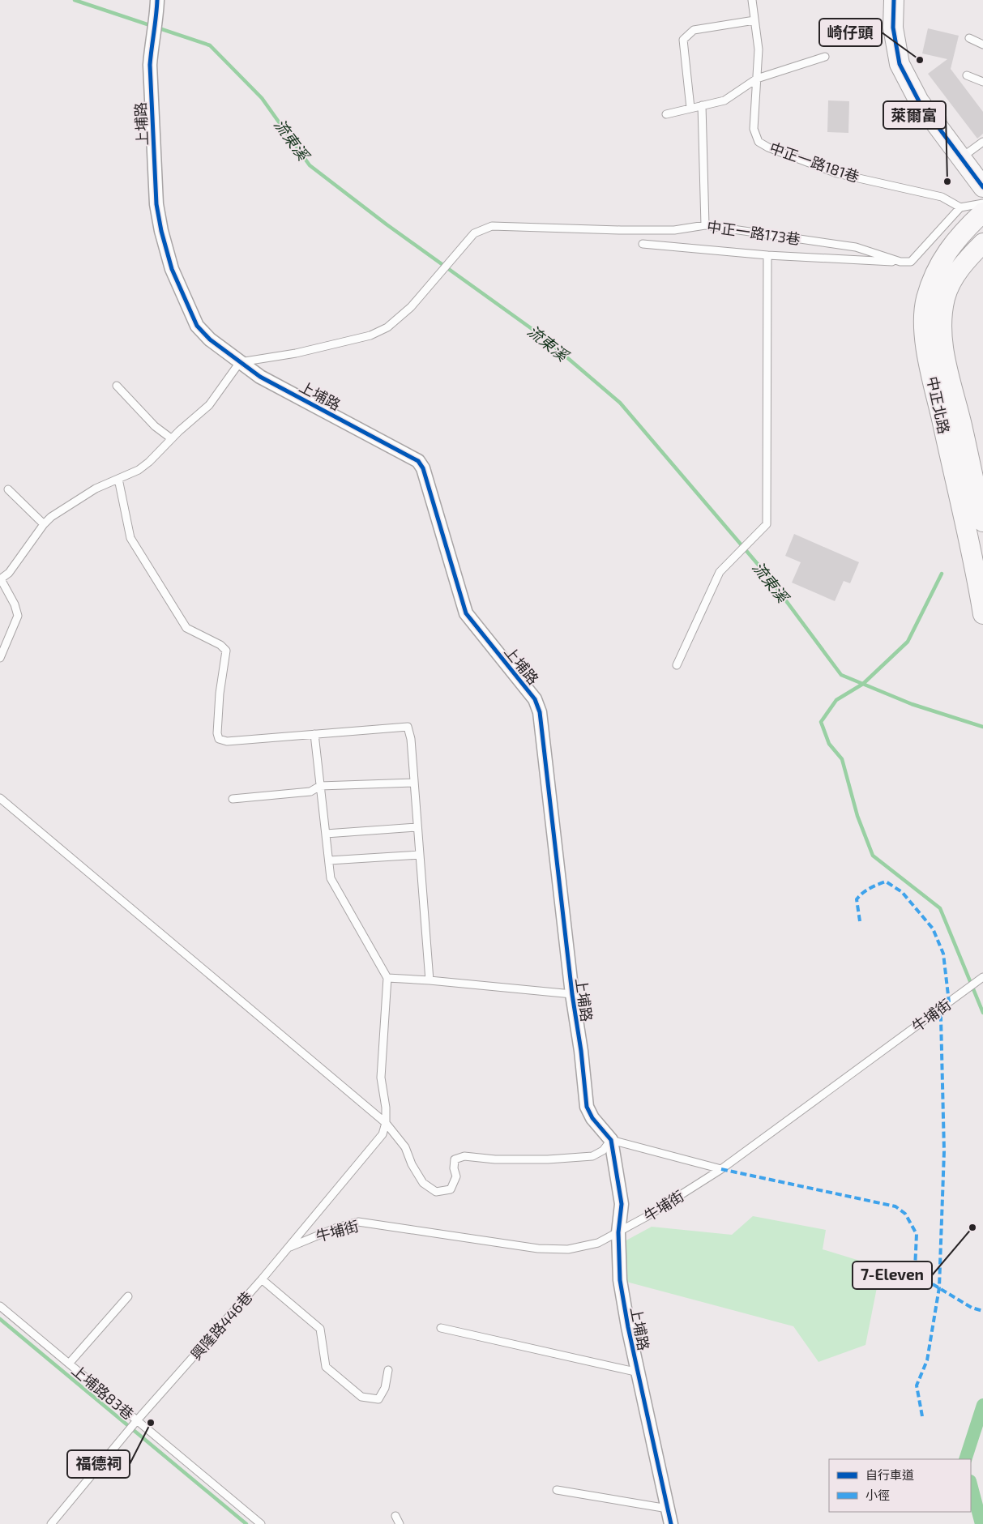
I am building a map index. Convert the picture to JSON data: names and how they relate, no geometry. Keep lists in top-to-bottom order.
{
  "streets": {
    "main road": ["中正北路"],
    "street": ["上埔路"],
    "lane": [
      "中正一路181巷",
      "中正一路173巷",
      "牛埔街",
      "興隆路446巷",
      "上埔路83巷"
    ]
  },
  "crossings": [
    ["上埔路", "中正一路173巷"],
    ["上埔路", "牛埔街"],
    ["牛埔街", "興隆路446巷"],
    ["興隆路446巷", "上埔路83巷"]
  ],
  "water": ["流東溪"],
  "places": [
    "崎仔頭",
    "萊爾富",
    "7-Eleven",
    "福德祠"
  ],
  "legend": ["自行車道", "小徑"]
}
